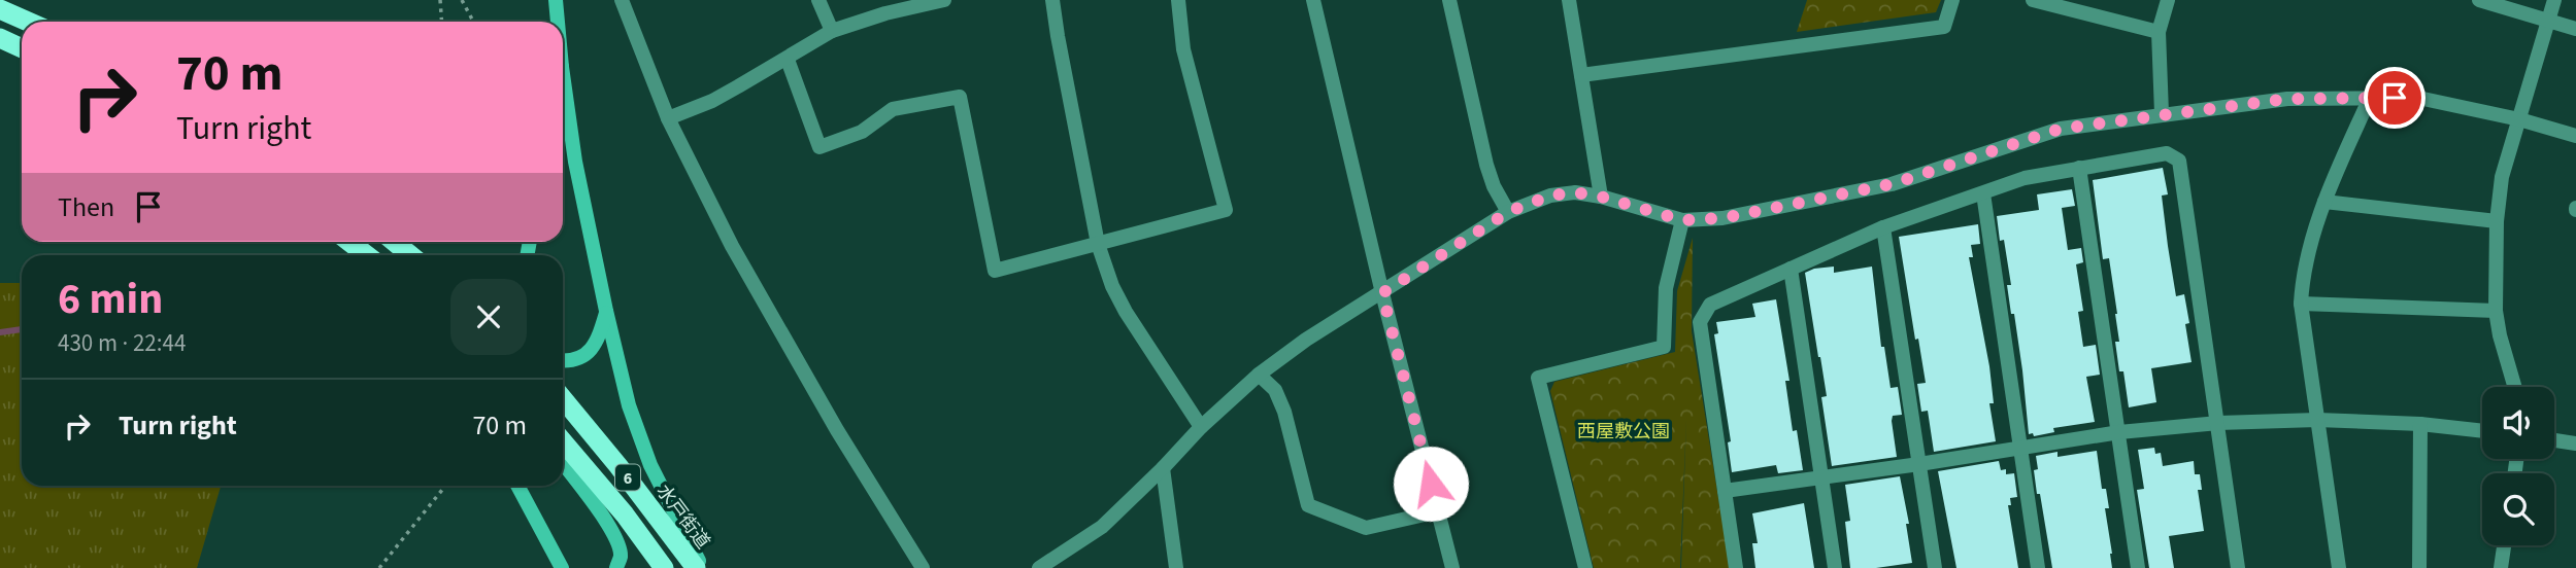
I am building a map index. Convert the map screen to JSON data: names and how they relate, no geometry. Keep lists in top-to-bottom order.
{
  "streets": {
    "highway": ["6", "水戸街道"]
  },
  "parks": ["西屋敷公園"],
  "page": {
    "turn": ["70 m", "Turn right"],
    "then": "Then",
    "heading": ["6 min", "430 m · 22:44"],
    "list": [
      {
        "name": "Turn right",
        "value": "70 m"
      }
    ]
  }
}
